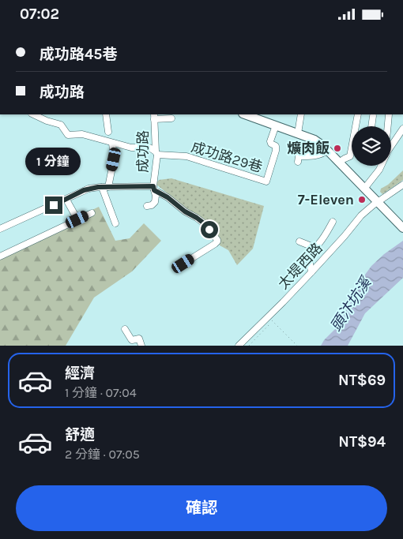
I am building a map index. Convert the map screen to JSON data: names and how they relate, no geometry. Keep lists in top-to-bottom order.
{
  "streets": {
    "street": ["成功路", "成功路29巷", "太堤西路"]
  },
  "crossings": [
    ["成功路", "成功路29巷"]
  ],
  "water": ["頭汴坑溪"],
  "places": ["爌肉飯", "7-Eleven"],
  "page": {
    "status": "07:02",
    "banner": ["成功路45巷", "成功路"],
    "bubble": "1 分鐘",
    "list": [
      {
        "name": "經濟",
        "note": "1 分鐘 · 07:04",
        "value": "NT$69"
      },
      {
        "name": "舒適",
        "note": "2 分鐘 · 07:05",
        "value": "NT$94"
      }
    ],
    "buttons": "確認"
  }
}
